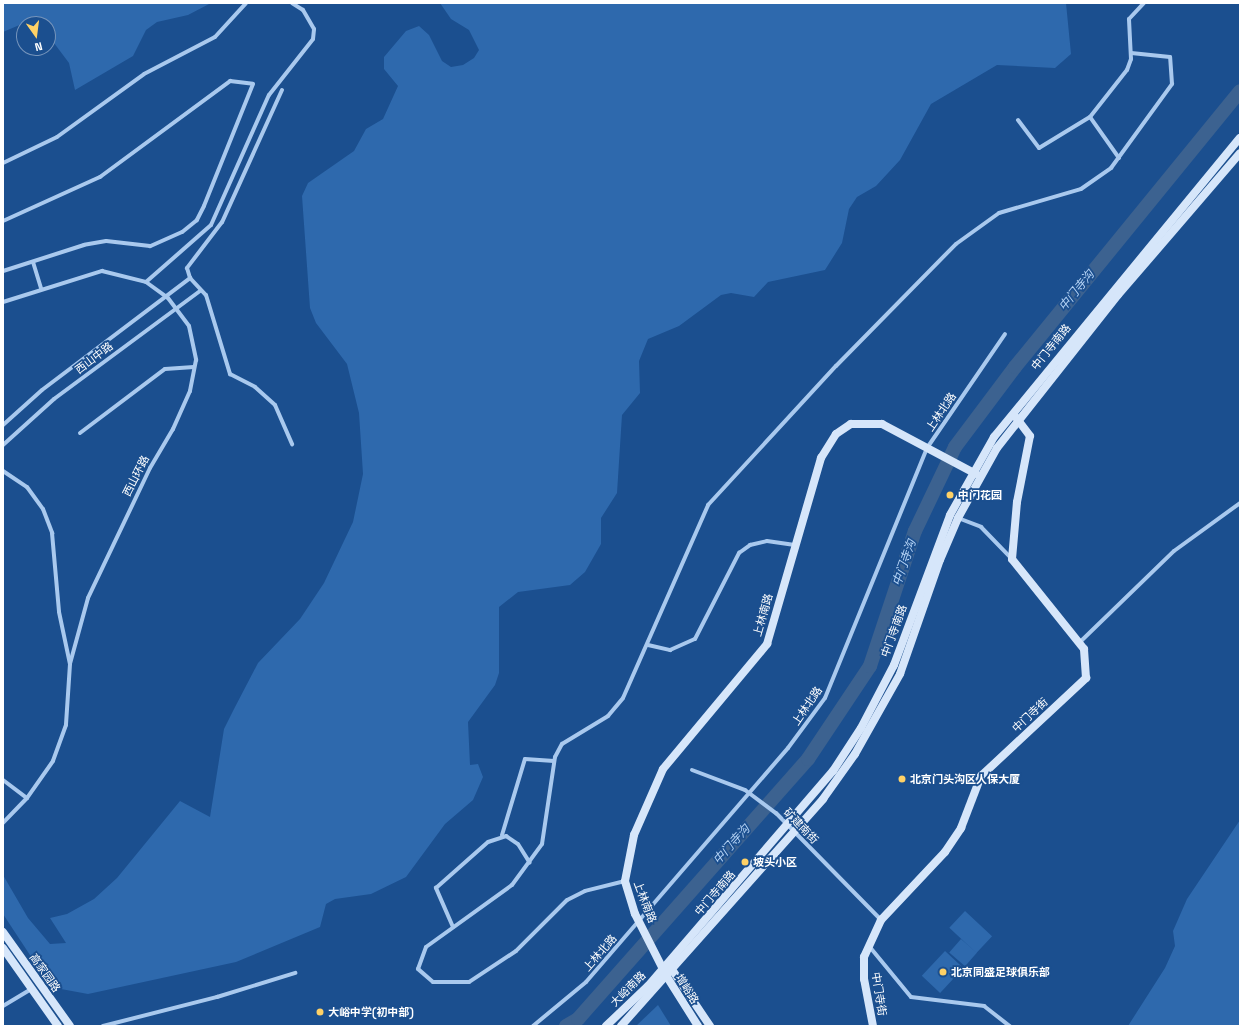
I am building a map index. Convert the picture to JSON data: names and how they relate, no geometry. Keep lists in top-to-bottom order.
{
  "streets": {
    "main road": [
      "中门寺南路",
      "上林南路",
      "中门寺街",
      "高家园路",
      "大峪南路",
      "增峪路"
    ],
    "street": [
      "西山中路",
      "上林北路",
      "西山环路",
      "矿建南街"
    ]
  },
  "crossings": [
    ["中门寺南路", "上林南路"],
    ["中门寺南路", "矿建南街"],
    ["中门寺南路", "大峪南路"],
    ["中门寺南路", "增峪路"],
    ["西山中路", "西山环路"],
    ["上林北路", "上林南路"],
    ["上林北路", "矿建南街"],
    ["上林南路", "大峪南路"],
    ["上林南路", "增峪路"],
    ["中门寺街", "矿建南街"],
    ["大峪南路", "增峪路"]
  ],
  "water": ["中门寺沟"],
  "places": [
    "中门花园",
    "北京门头沟区人保大厦",
    "坡头小区",
    "北京同盛足球俱乐部",
    "大峪中学(初中部)"
  ],
  "north": "bottom"
}
